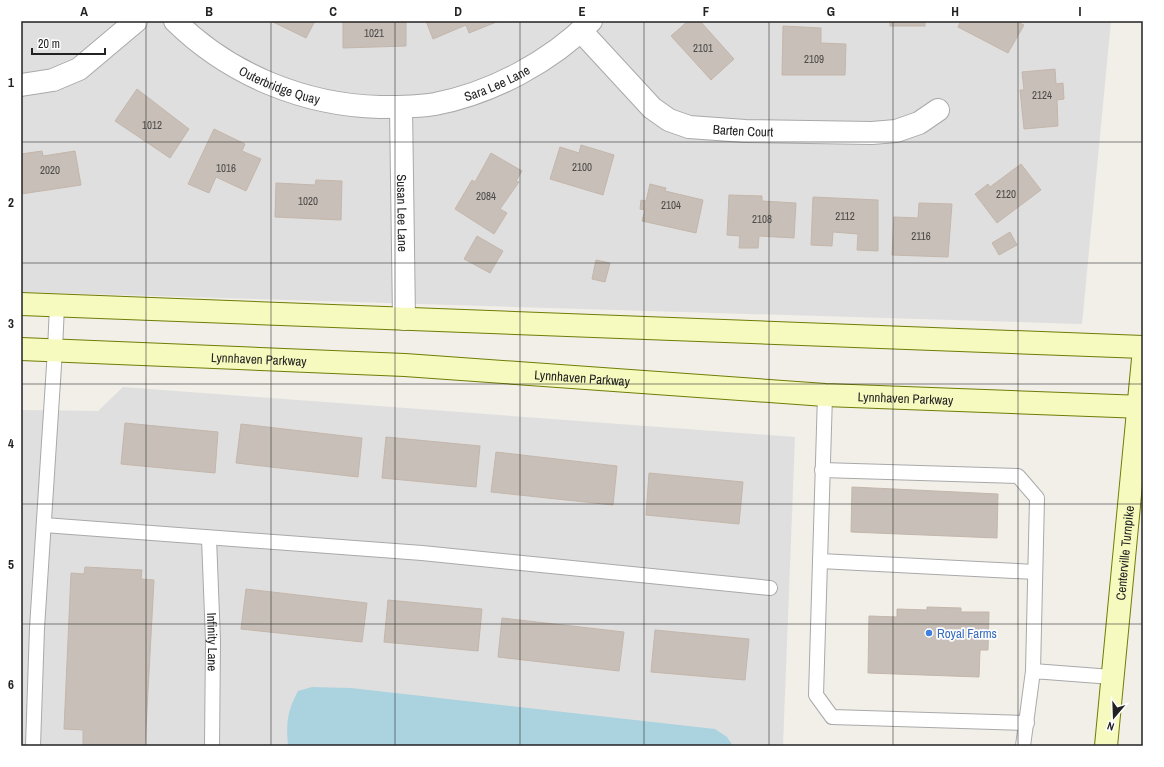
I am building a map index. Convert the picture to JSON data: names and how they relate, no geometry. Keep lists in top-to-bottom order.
{
  "streets": {
    "main road": ["Lynnhaven Parkway", "Centerville Turnpike"],
    "street": [
      "Sara Lee Lane",
      "Outerbridge Quay",
      "Barten Court",
      "Susan Lee Lane"
    ],
    "lane": ["Infinity Lane"]
  },
  "crossings": [
    ["Sara Lee Lane", "Outerbridge Quay"],
    ["Sara Lee Lane", "Barten Court"],
    ["Sara Lee Lane", "Susan Lee Lane"],
    ["Outerbridge Quay", "Susan Lee Lane"],
    ["Lynnhaven Parkway", "Centerville Turnpike"]
  ],
  "places": ["Royal Farms"],
  "house_numbers": [
    "1021",
    "2101",
    "2109",
    "2124",
    "1012",
    "2100",
    "1016",
    "2020",
    "2120",
    "2084",
    "1020",
    "2104",
    "2112",
    "2108",
    "2116"
  ],
  "scale_bar": "20 m",
  "north": "bottom",
  "grid": {
    "columns": [
      "A",
      "B",
      "C",
      "D",
      "E",
      "F",
      "G",
      "H",
      "I"
    ],
    "rows": [
      "1",
      "2",
      "3",
      "4",
      "5",
      "6"
    ]
  }
}
